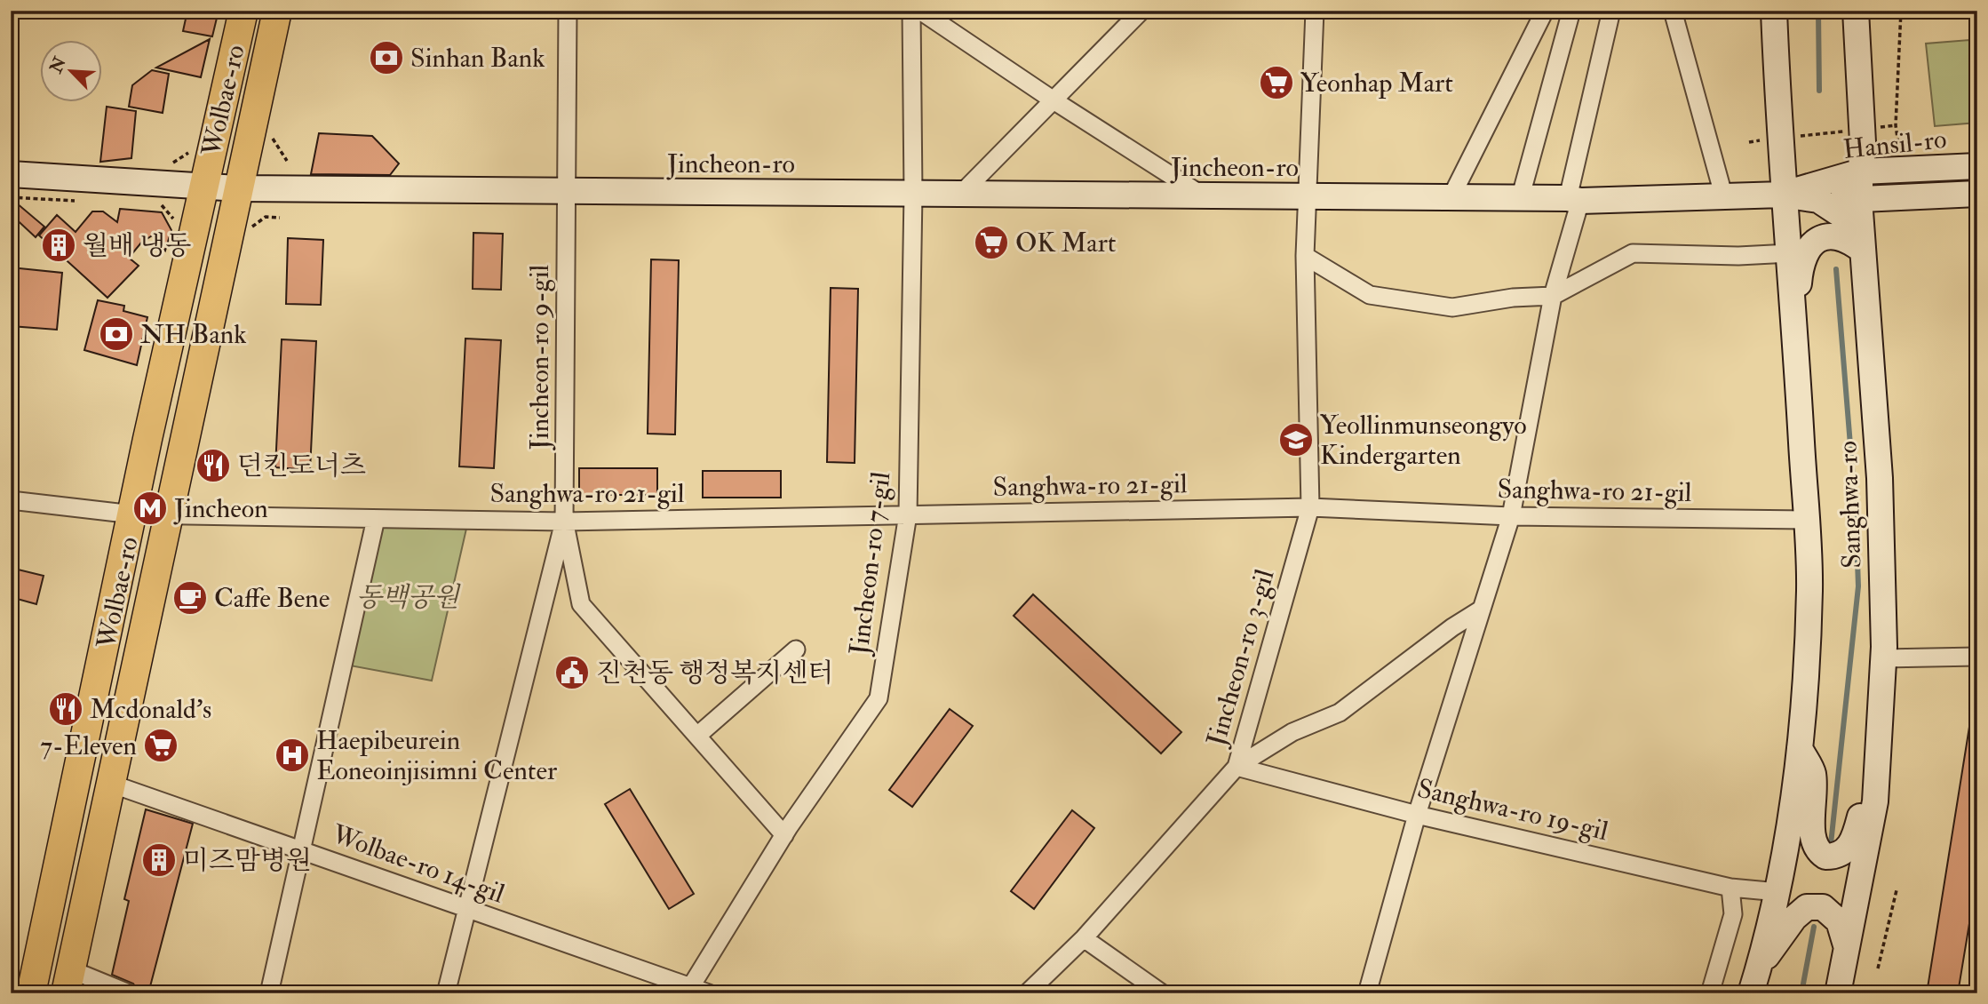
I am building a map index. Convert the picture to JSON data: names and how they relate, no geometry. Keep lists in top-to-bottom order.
{
  "streets": {
    "main road": [
      "Wolbae-ro",
      "Hansil-ro",
      "Jincheon-ro",
      "Sanghwa-ro"
    ],
    "street": [
      "Jincheon-ro 9-gil",
      "Sanghwa-ro 21-gil",
      "Jincheon-ro 7-gil",
      "Jincheon-ro 3-gil",
      "Sanghwa-ro 19-gil",
      "Wolbae-ro 14-gil"
    ]
  },
  "crossings": [
    ["Wolbae-ro", "Jincheon-ro"],
    ["Wolbae-ro", "Sanghwa-ro 21-gil"],
    ["Wolbae-ro", "Wolbae-ro 14-gil"],
    ["Hansil-ro", "Jincheon-ro"],
    ["Hansil-ro", "Sanghwa-ro"],
    ["Jincheon-ro", "Jincheon-ro 9-gil"],
    ["Jincheon-ro", "Sanghwa-ro"],
    ["Jincheon-ro", "Jincheon-ro 7-gil"],
    ["Jincheon-ro", "Jincheon-ro 3-gil"],
    ["Jincheon-ro 9-gil", "Sanghwa-ro 21-gil"],
    ["Jincheon-ro 9-gil", "Wolbae-ro 14-gil"],
    ["Sanghwa-ro 21-gil", "Sanghwa-ro"],
    ["Sanghwa-ro 21-gil", "Jincheon-ro 7-gil"],
    ["Sanghwa-ro 21-gil", "Jincheon-ro 3-gil"],
    ["Sanghwa-ro", "Sanghwa-ro 19-gil"],
    ["Jincheon-ro 7-gil", "Wolbae-ro 14-gil"],
    ["Jincheon-ro 3-gil", "Sanghwa-ro 19-gil"]
  ],
  "parks": ["동백공원"],
  "places": {
    "bank": ["Sinhan Bank", "NH Bank"],
    "supermarket": ["Yeonhap Mart", "OK Mart", "7-Eleven"],
    "building": ["월배 냉동", "미즈맘병원"],
    "school or university": ["Yeollinmunseongyo Kindergarten"],
    "restaurant": ["던킨도너츠", "Mcdonald's"],
    "metro station": ["Jincheon"],
    "cafe": ["Caffe Bene"],
    "public building": ["진천동 행정복지센터"],
    "hospital": ["Haepibeurein Eoneoinjisimni Center"]
  },
  "north": "top left"
}
